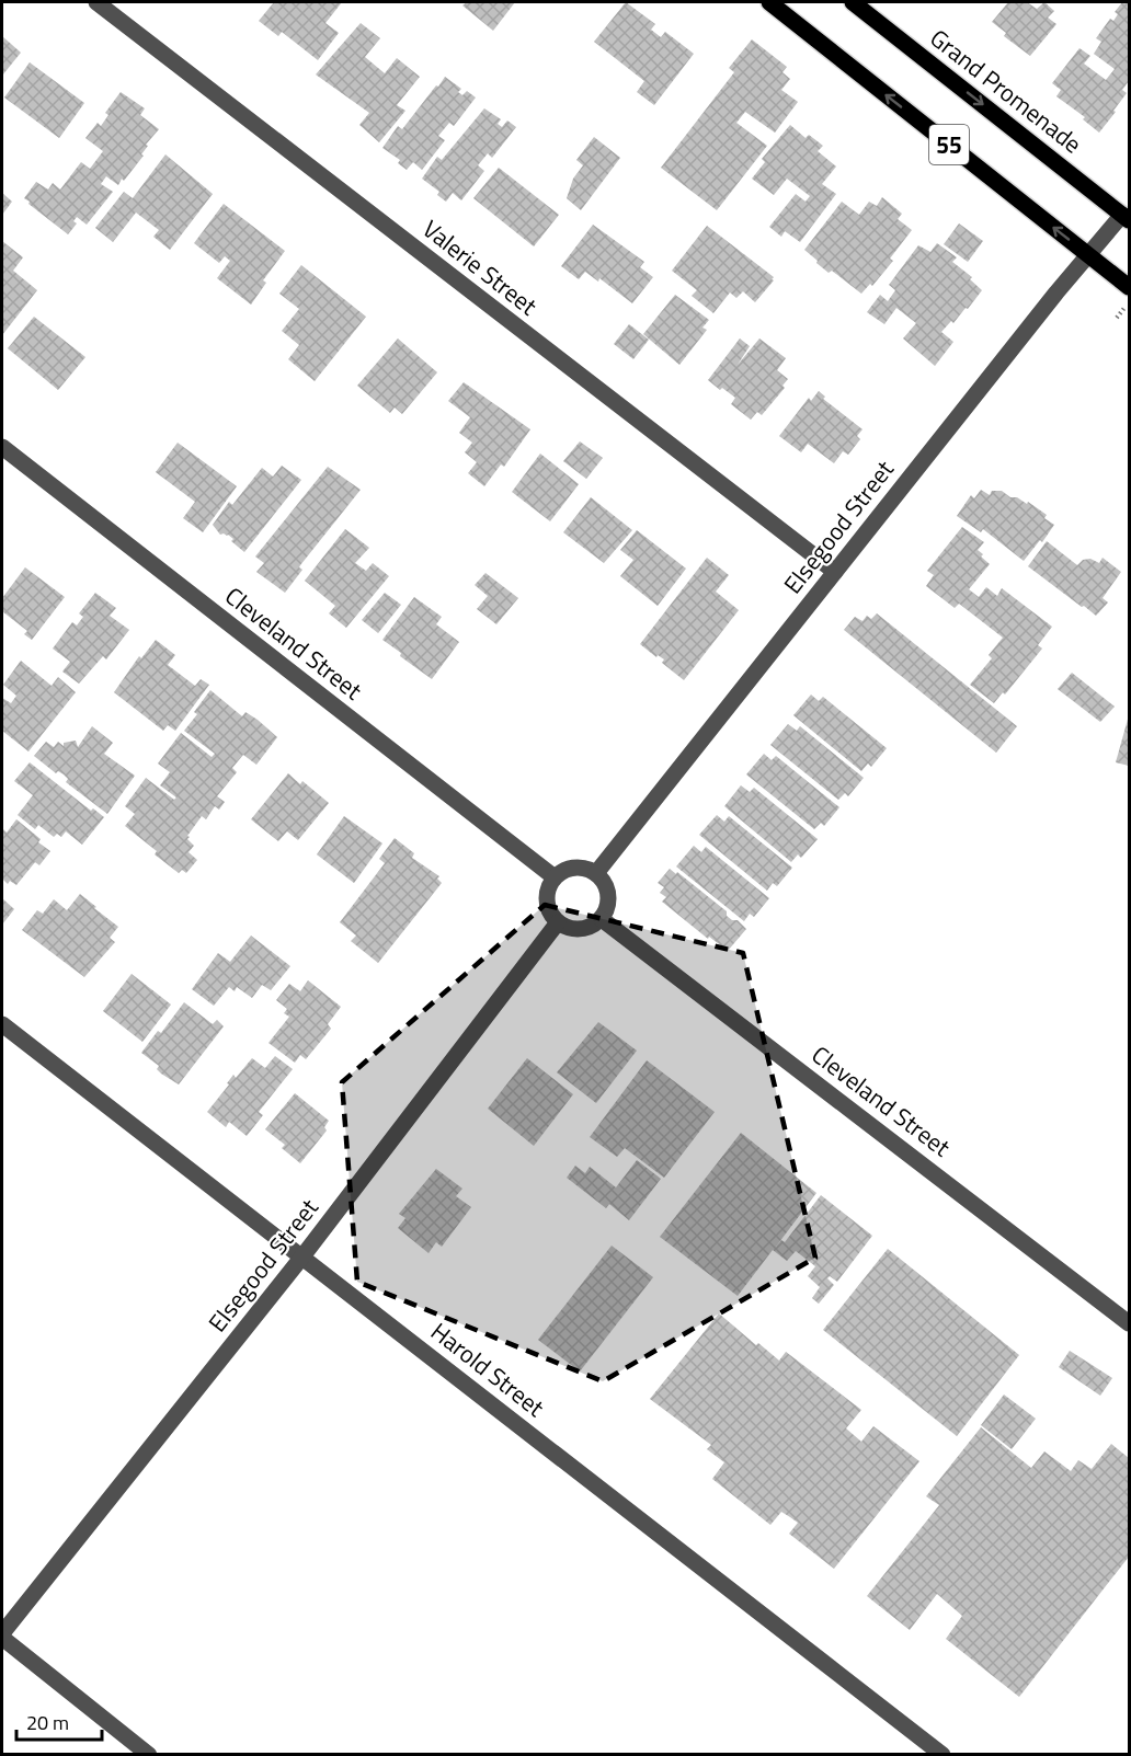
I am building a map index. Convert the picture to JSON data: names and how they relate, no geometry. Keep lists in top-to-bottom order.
{
  "streets": {
    "main road": ["Grand Promenade", "55"],
    "street": [
      "Valerie Street",
      "Elsegood Street",
      "Cleveland Street",
      "Harold Street"
    ]
  },
  "crossings": [
    ["Grand Promenade", "Elsegood Street"],
    ["55", "Elsegood Street"],
    ["Valerie Street", "Elsegood Street"],
    ["Elsegood Street", "Cleveland Street"],
    ["Elsegood Street", "Harold Street"]
  ],
  "scale_bar": "20 m"
}
